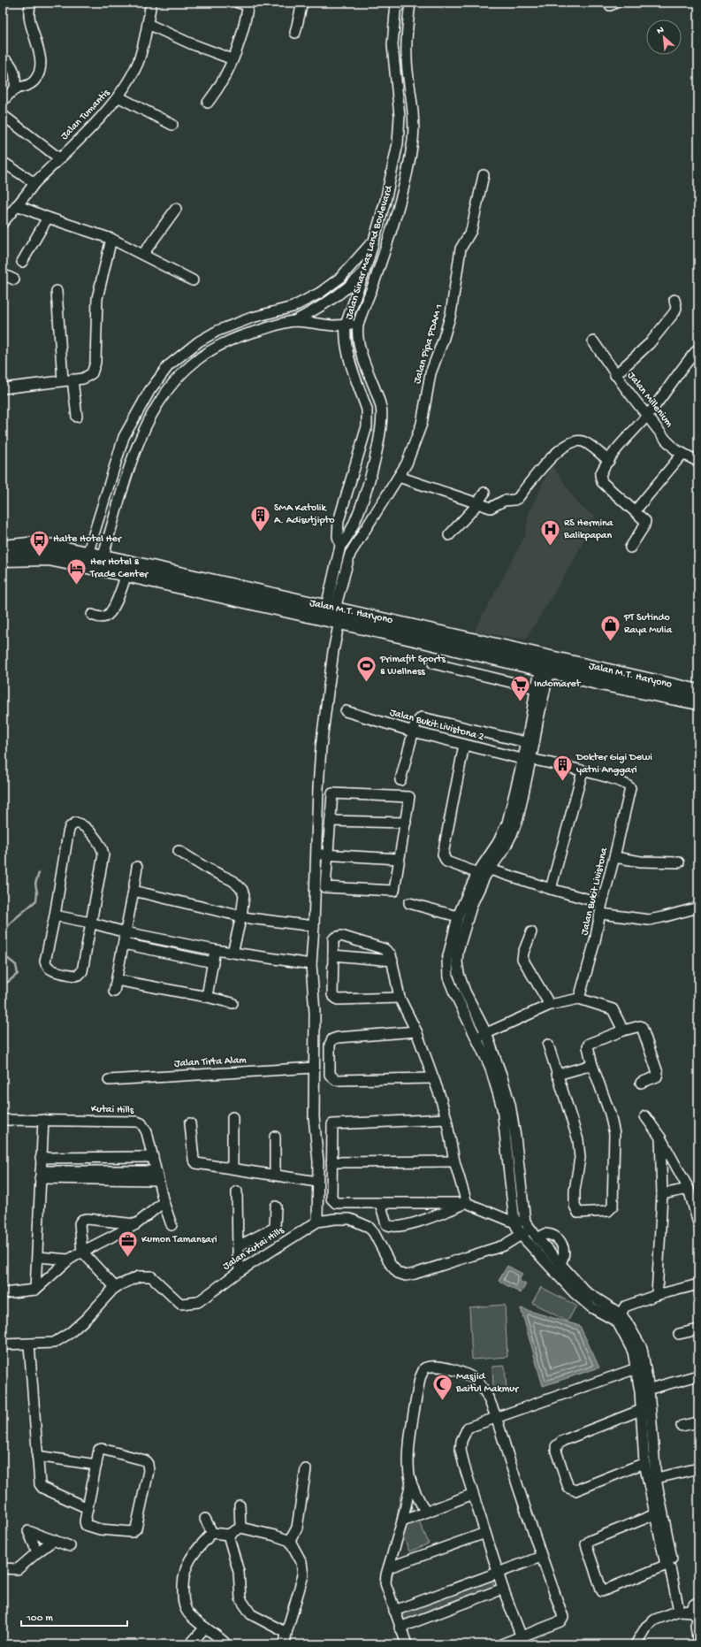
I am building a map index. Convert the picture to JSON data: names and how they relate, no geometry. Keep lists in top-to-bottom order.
{
  "streets": {
    "highway": ["Jalan M.T. Haryono"],
    "street": [
      "Jalan Tumantis",
      "Jalan Sinar Mas Land Boulevard",
      "Jalan Pipa PDAM 1",
      "Jalan Millenium",
      "Jalan Bukit Livistona 2",
      "Jalan Bukit Livistona",
      "Jalan Tirta Alam",
      "Kutai Hills",
      "Jalan Kutai Hills"
    ]
  },
  "crossings": [
    ["Jalan Sinar Mas Land Boulevard", "Jalan M.T. Haryono"],
    ["Jalan Pipa PDAM 1", "Jalan M.T. Haryono"]
  ],
  "places": {
    "building": ["SMA Katolik A. Adisutjipto", "Dokter Gigi Dewi yatni Anggari"],
    "hospital": ["RS Hermina Balikpapan"],
    "bus stop": ["Halte Hotel Her"],
    "hotel": ["Her Hotel & Trade Center"],
    "shop": ["PT Sutindo Raya Mulia"],
    "sports": ["Primafit Sports & Wellness"],
    "supermarket": ["Indomaret"],
    "office": ["Kumon Tamansari"],
    "mosque": ["Masjid Baitul Makmur"]
  },
  "scale_bar": "100 m",
  "north": "top left"
}
